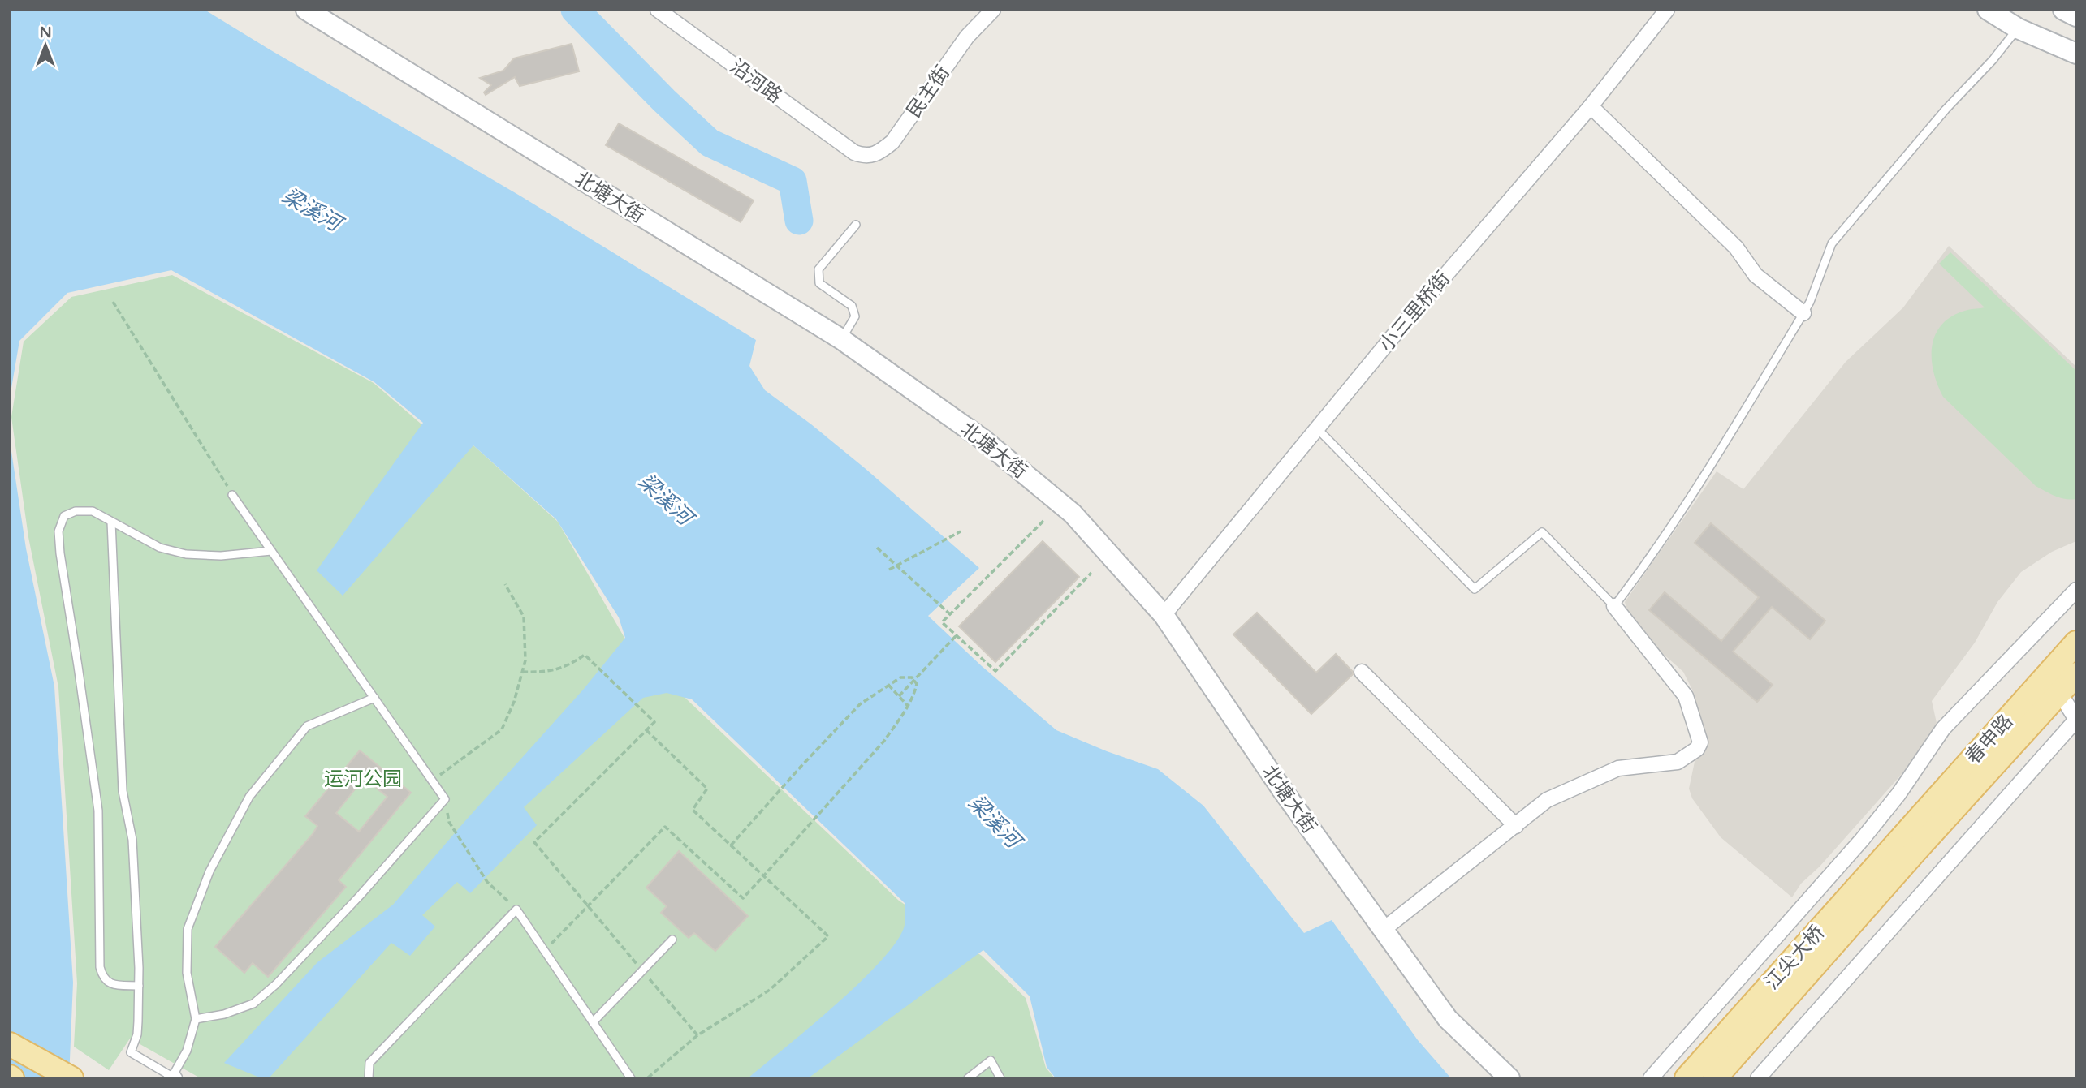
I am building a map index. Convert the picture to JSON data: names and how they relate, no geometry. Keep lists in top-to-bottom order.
{
  "streets": {
    "main road": ["北塘大街", "春申路", "江尖大桥"],
    "street": ["沿河路", "民主街", "小三里桥街"]
  },
  "crossings": [
    ["沿河路", "民主街"],
    ["北塘大街", "小三里桥街"],
    ["春申路", "江尖大桥"]
  ],
  "water": ["梁溪河"],
  "parks": ["运河公园"],
  "north": "top"
}
